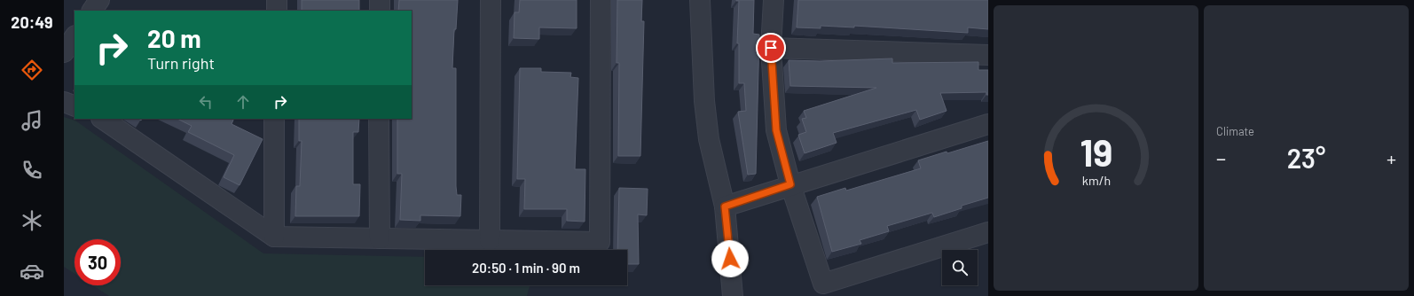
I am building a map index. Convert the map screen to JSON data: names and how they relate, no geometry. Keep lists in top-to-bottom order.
{
  "page": {
    "tabs": "20:49",
    "tile": "Climate",
    "turn": ["20 m", "Turn right"],
    "heat": ["−", "23°", "+"],
    "limit": "30",
    "trip": "20:50 · 1 min · 90 m",
    "gauge": ["19", "km/h"]
  }
}
